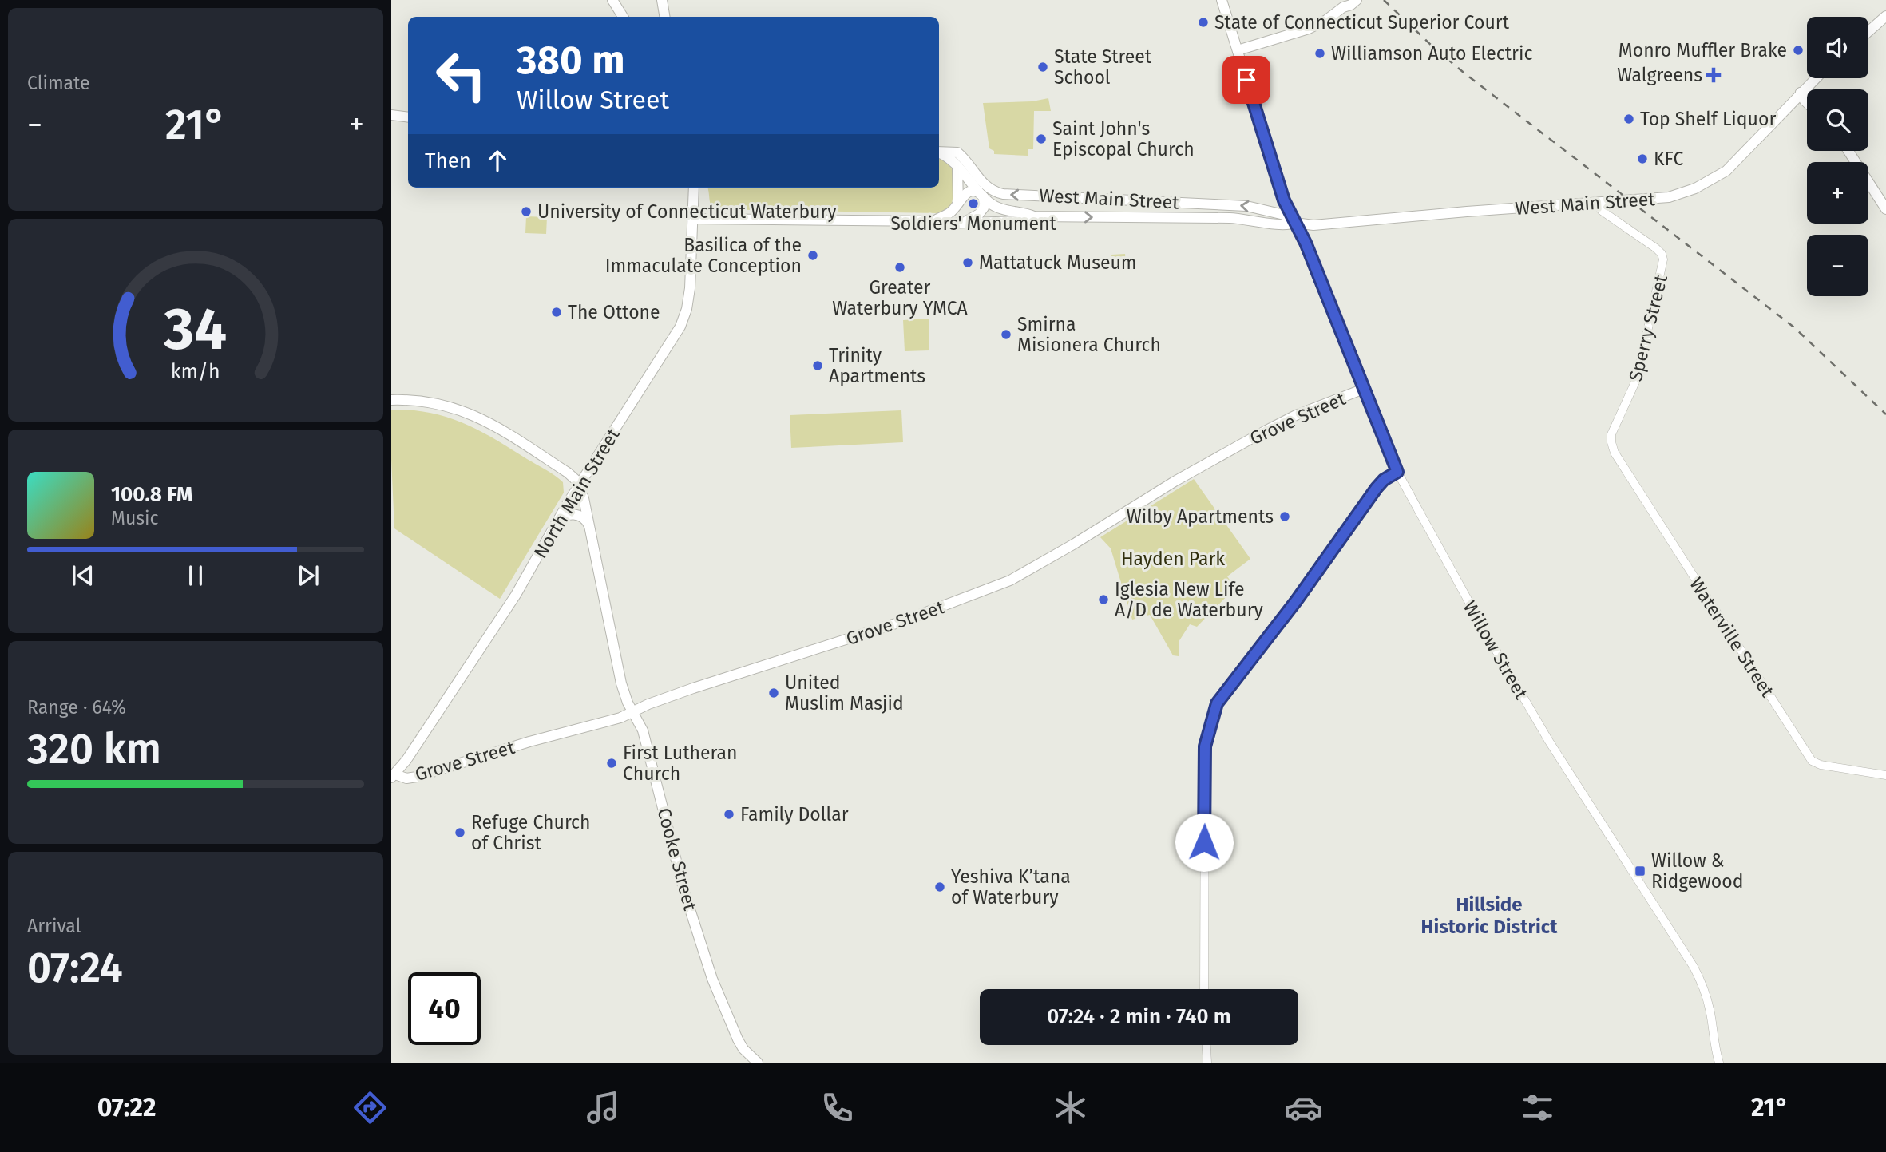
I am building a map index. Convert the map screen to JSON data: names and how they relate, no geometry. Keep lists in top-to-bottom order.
{
  "streets": {
    "main road": [
      "West Main Street",
      "Grove Street",
      "North Main Street",
      "Willow Street",
      "Cooke Street"
    ],
    "street": ["Sperry Street", "Waterville Street"]
  },
  "crossings": [
    ["West Main Street", "Sperry Street"],
    ["West Main Street", "North Main Street"],
    ["West Main Street", "Willow Street"],
    ["Sperry Street", "Waterville Street"],
    ["Grove Street", "North Main Street"],
    ["Grove Street", "Willow Street"],
    ["Grove Street", "Cooke Street"],
    ["North Main Street", "Cooke Street"]
  ],
  "districts": ["Hillside Historic District"],
  "parks": ["Hayden Park"],
  "places": {
    "other": [
      "State of Connecticut Superior Court",
      "Monro Muffler Brake",
      "Williamson Auto Electric",
      "State Street School",
      "Top Shelf Liquor",
      "Saint John's Episcopal Church",
      "KFC",
      "Soldiers' Monument",
      "University of Connecticut Waterbury",
      "Basilica of the Immaculate Conception",
      "Mattatuck Museum",
      "Greater Waterbury YMCA",
      "The Ottone",
      "Smirna Misionera Church",
      "Trinity Apartments",
      "Wilby Apartments",
      "Iglesia New Life A/D de Waterbury",
      "United Muslim Masjid",
      "First Lutheran Church",
      "Family Dollar",
      "Refuge Church of Christ",
      "Yeshiva K’tana of Waterbury"
    ],
    "health": ["Walgreens"],
    "transit": ["Willow & Ridgewood"]
  },
  "page": {
    "tile": [
      "Climate",
      ["Range · 64%", "320 km"],
      ["Arrival", "07:24"]
    ],
    "map_buttons": ["+", "−"],
    "turn": ["380 m", "Willow Street"],
    "heat": ["−", "21°", "+"],
    "then": "Then",
    "song": ["100.8 FM", "Music"],
    "limit": "40",
    "trip": "07:24 · 2 min · 740 m",
    "tabs": ["07:22", "21°"],
    "gauge": ["34", "km/h"]
  }
}
